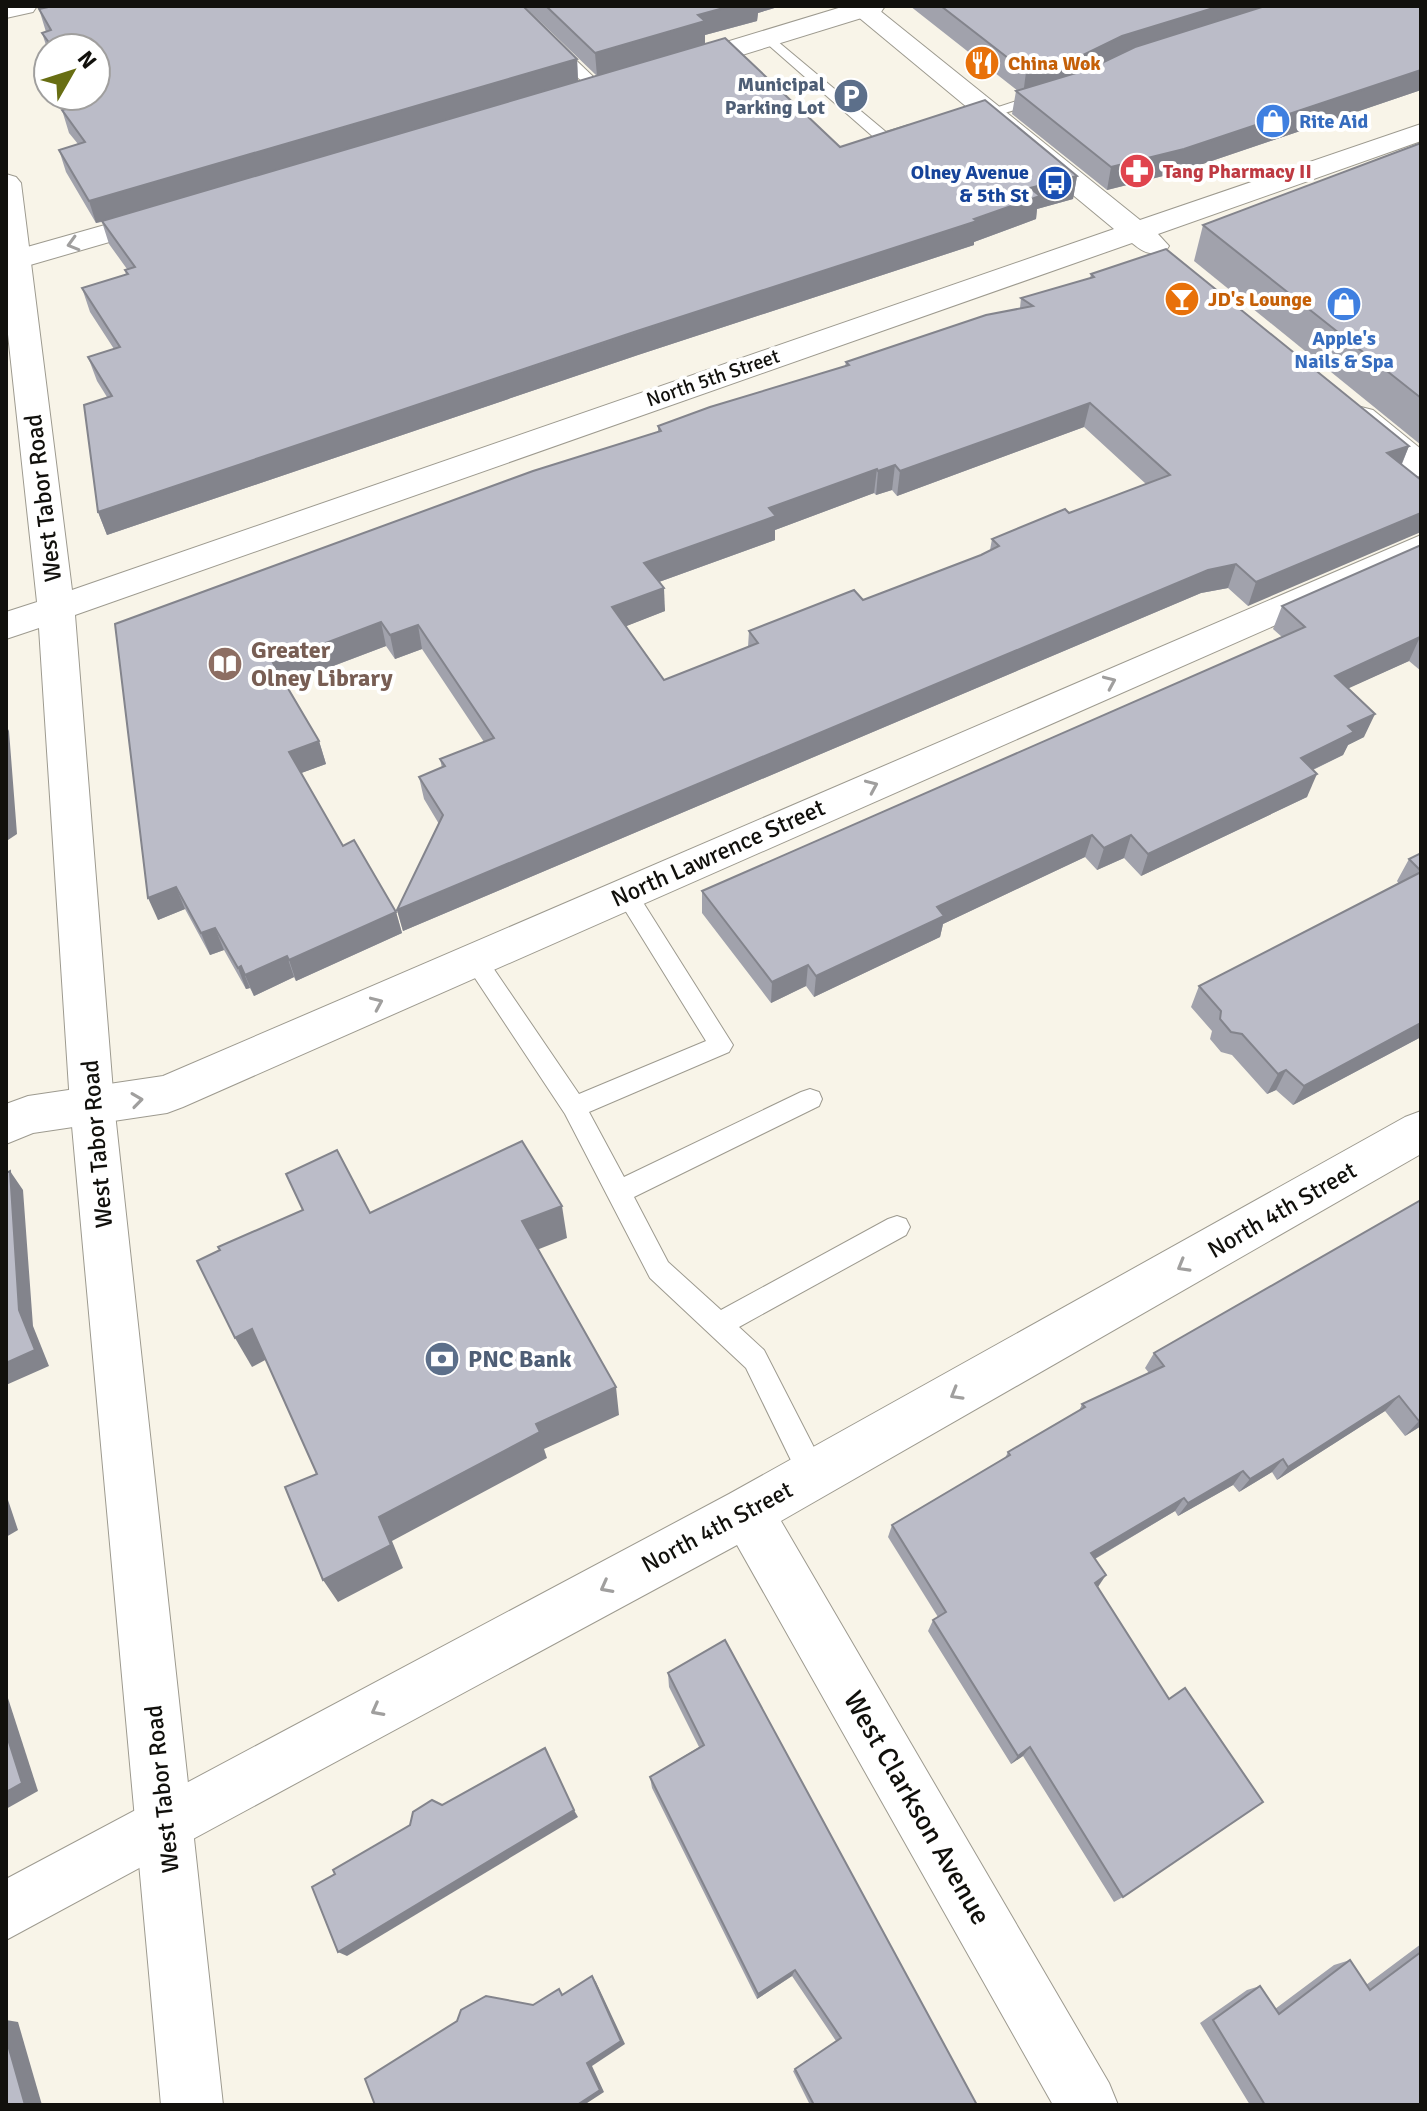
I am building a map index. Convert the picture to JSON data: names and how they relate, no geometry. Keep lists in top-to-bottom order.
{
  "streets": {
    "street": [
      "North 5th Street",
      "West Tabor Road",
      "North Lawrence Street",
      "North 4th Street",
      "West Clarkson Avenue"
    ]
  },
  "crossings": [
    ["North 5th Street", "West Tabor Road"],
    ["West Tabor Road", "North Lawrence Street"],
    ["West Tabor Road", "North 4th Street"],
    ["North 4th Street", "West Clarkson Avenue"]
  ],
  "one_way": ["North Lawrence Street", "North 4th Street"],
  "places": {
    "restaurant": ["China Wok"],
    "parking": ["Municipal Parking Lot"],
    "shop": ["Rite Aid", "Apple's Nails & Spa"],
    "pharmacy": ["Tang Pharmacy II"],
    "bus stop": ["Olney Avenue & 5th St"],
    "bar": ["JD's Lounge"],
    "library": ["Greater Olney Library"],
    "bank": ["PNC Bank"]
  },
  "north": "top right"
}
